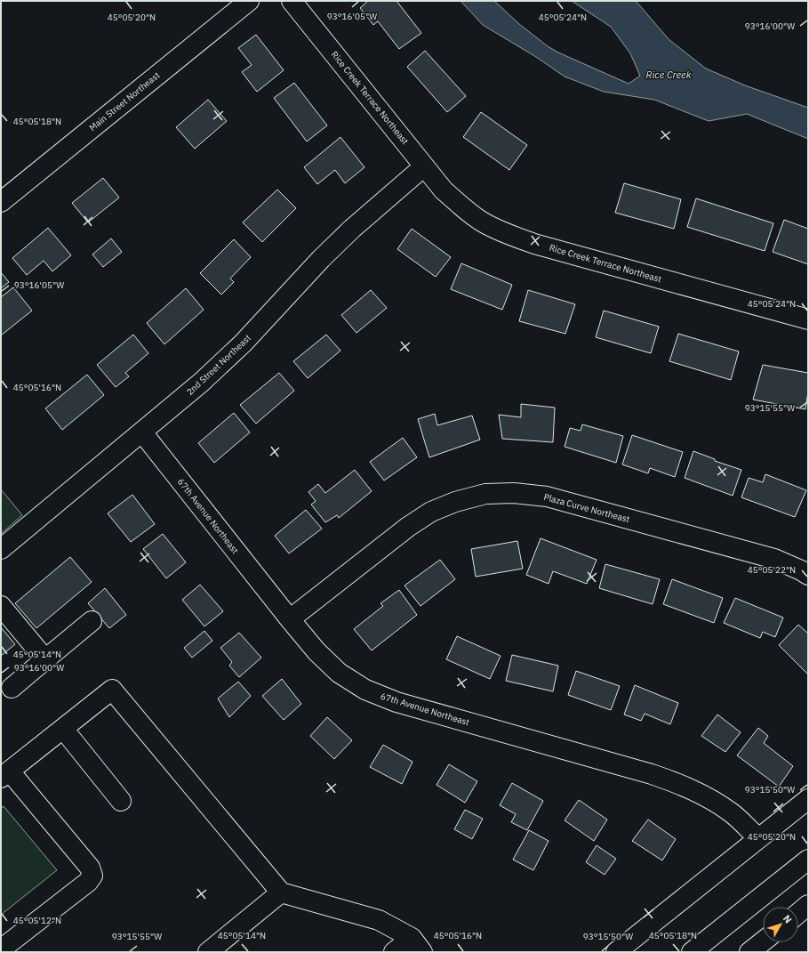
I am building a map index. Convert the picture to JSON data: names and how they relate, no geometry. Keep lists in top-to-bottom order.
{
  "streets": {
    "street": [
      "Rice Creek Terrace Northeast",
      "Main Street Northeast",
      "2nd Street Northeast",
      "Plaza Curve Northeast",
      "67th Avenue Northeast"
    ]
  },
  "crossings": [
    ["Rice Creek Terrace Northeast", "2nd Street Northeast"],
    ["2nd Street Northeast", "67th Avenue Northeast"],
    ["Plaza Curve Northeast", "67th Avenue Northeast"]
  ],
  "water": ["Rice Creek"],
  "north": "top right",
  "coordinates": [
    "93°16'05\"W",
    "45°05'20\"N",
    "45°05'24\"N",
    "93°16'00\"W",
    "45°05'18\"N",
    "45°05'16\"N",
    "93°15'55\"W",
    "45°05'22\"N",
    "45°05'14\"N",
    "93°15'50\"W",
    "45°05'12\"N"
  ]
}
